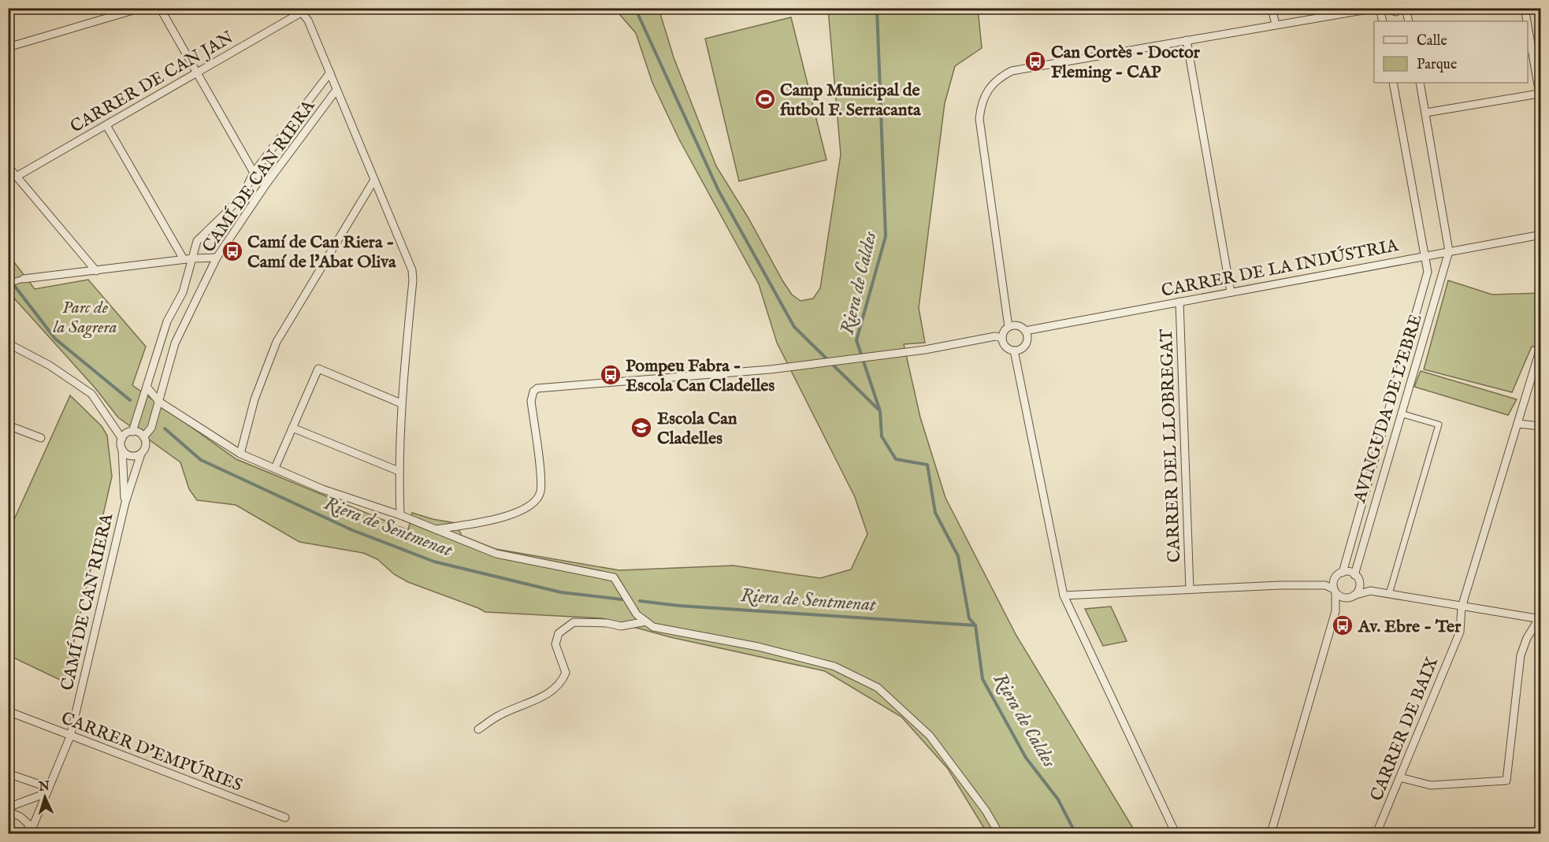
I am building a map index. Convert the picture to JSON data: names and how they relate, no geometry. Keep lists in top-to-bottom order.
{
  "streets": {
    "street": [
      "CARRER DE CAN JAN",
      "CAMÍ DE CAN RIERA",
      "CARRER DE LA INDÚSTRIA",
      "AVINGUDA DE L'EBRE",
      "CARRER DEL LLOBREGAT",
      "CARRER DE BAIX",
      "CARRER D'EMPÚRIES"
    ]
  },
  "crossings": [
    ["CAMÍ DE CAN RIERA", "CARRER D'EMPÚRIES"],
    ["CARRER DE LA INDÚSTRIA", "AVINGUDA DE L'EBRE"],
    ["CARRER DE LA INDÚSTRIA", "CARRER DEL LLOBREGAT"]
  ],
  "water": ["Riera de Caldes", "Riera de Sentmenat"],
  "parks": ["Parc de la Sagrera"],
  "places": {
    "bus stop": [
      "Can Cortès - Doctor Fleming - CAP",
      "Camí de Can Riera - Camí de l'Abat Oliva",
      "Pompeu Fabra - Escola Can Cladelles",
      "Av. Ebre - Ter"
    ],
    "sports": ["Camp Municipal de futbol F. Serracanta"],
    "school or university": ["Escola Can Cladelles"]
  },
  "legend": ["Calle", "Parque"],
  "north": "top"
}
